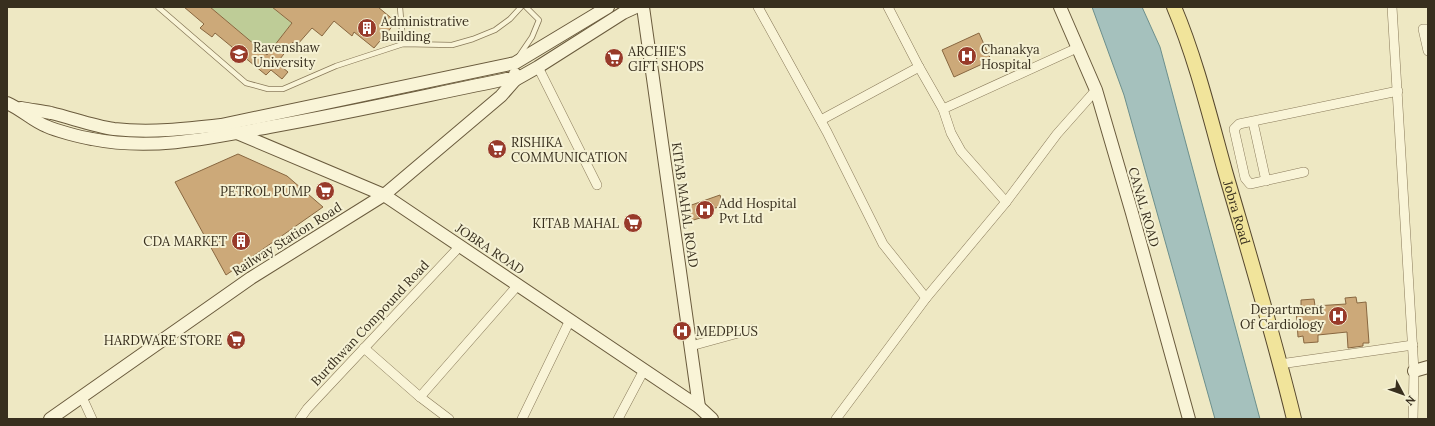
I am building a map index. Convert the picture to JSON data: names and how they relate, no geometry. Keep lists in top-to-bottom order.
{
  "streets": {
    "main road": [
      "KITAB MAHAL ROAD",
      "CANAL ROAD",
      "Jobra Road",
      "Railway Station Road",
      "JOBRA ROAD"
    ],
    "street": ["Burdhwan Compound Road"]
  },
  "crossings": [
    ["KITAB MAHAL ROAD", "JOBRA ROAD"],
    ["Railway Station Road", "JOBRA ROAD"],
    ["JOBRA ROAD", "Burdhwan Compound Road"]
  ],
  "places": {
    "building": ["Administrative Building", "CDA MARKET"],
    "school or university": ["Ravenshaw University"],
    "hospital": [
      "Chanakya Hospital",
      "Add Hospital Pvt Ltd",
      "Department Of Cardiology",
      "MEDPLUS"
    ],
    "supermarket": [
      "ARCHIE'S GIFT SHOPS",
      "RISHIKA COMMUNICATION",
      "PETROL PUMP",
      "KITAB MAHAL",
      "HARDWARE STORE"
    ]
  },
  "north": "bottom right"
}
